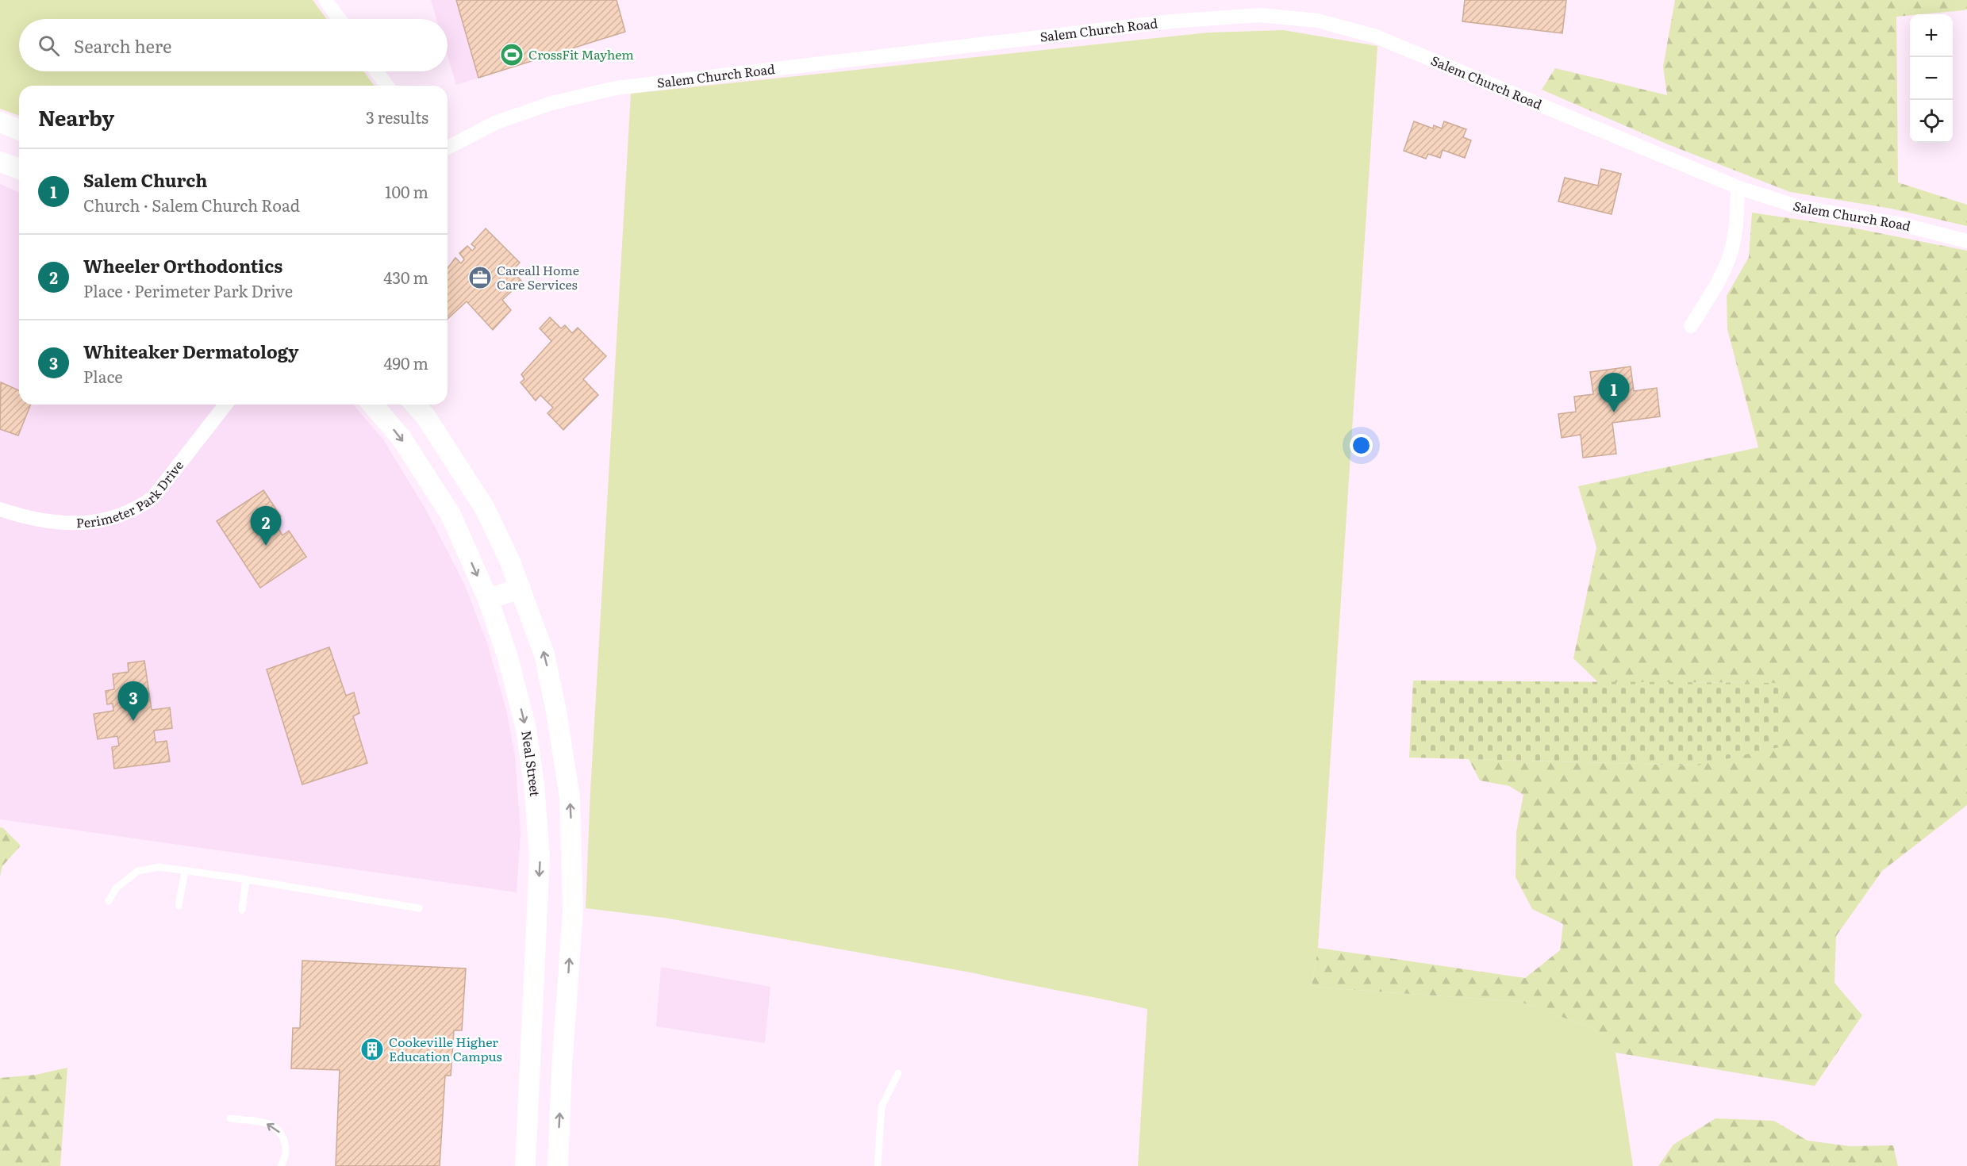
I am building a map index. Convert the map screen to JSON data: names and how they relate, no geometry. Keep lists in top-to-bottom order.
{
  "streets": {
    "main road": ["Neal Street"],
    "street": ["Salem Church Road", "Perimeter Park Drive"]
  },
  "places": {
    "sports": ["CrossFit Mayhem"],
    "office": ["Careall Home Care Services"],
    "building": ["Cookeville Higher Education Campus"]
  },
  "page": {
    "map_buttons": ["+", "−"],
    "search": "Search here",
    "heading": ["Nearby", "3 results"],
    "list": [
      {
        "mark": "1",
        "name": "Salem Church",
        "note": "Church · Salem Church Road",
        "value": "100 m"
      },
      {
        "mark": "2",
        "name": "Wheeler Orthodontics",
        "note": "Place · Perimeter Park Drive",
        "value": "430 m"
      },
      {
        "mark": "3",
        "name": "Whiteaker Dermatology",
        "note": "Place",
        "value": "490 m"
      }
    ],
    "pins": ["1", "2", "3"]
  }
}
